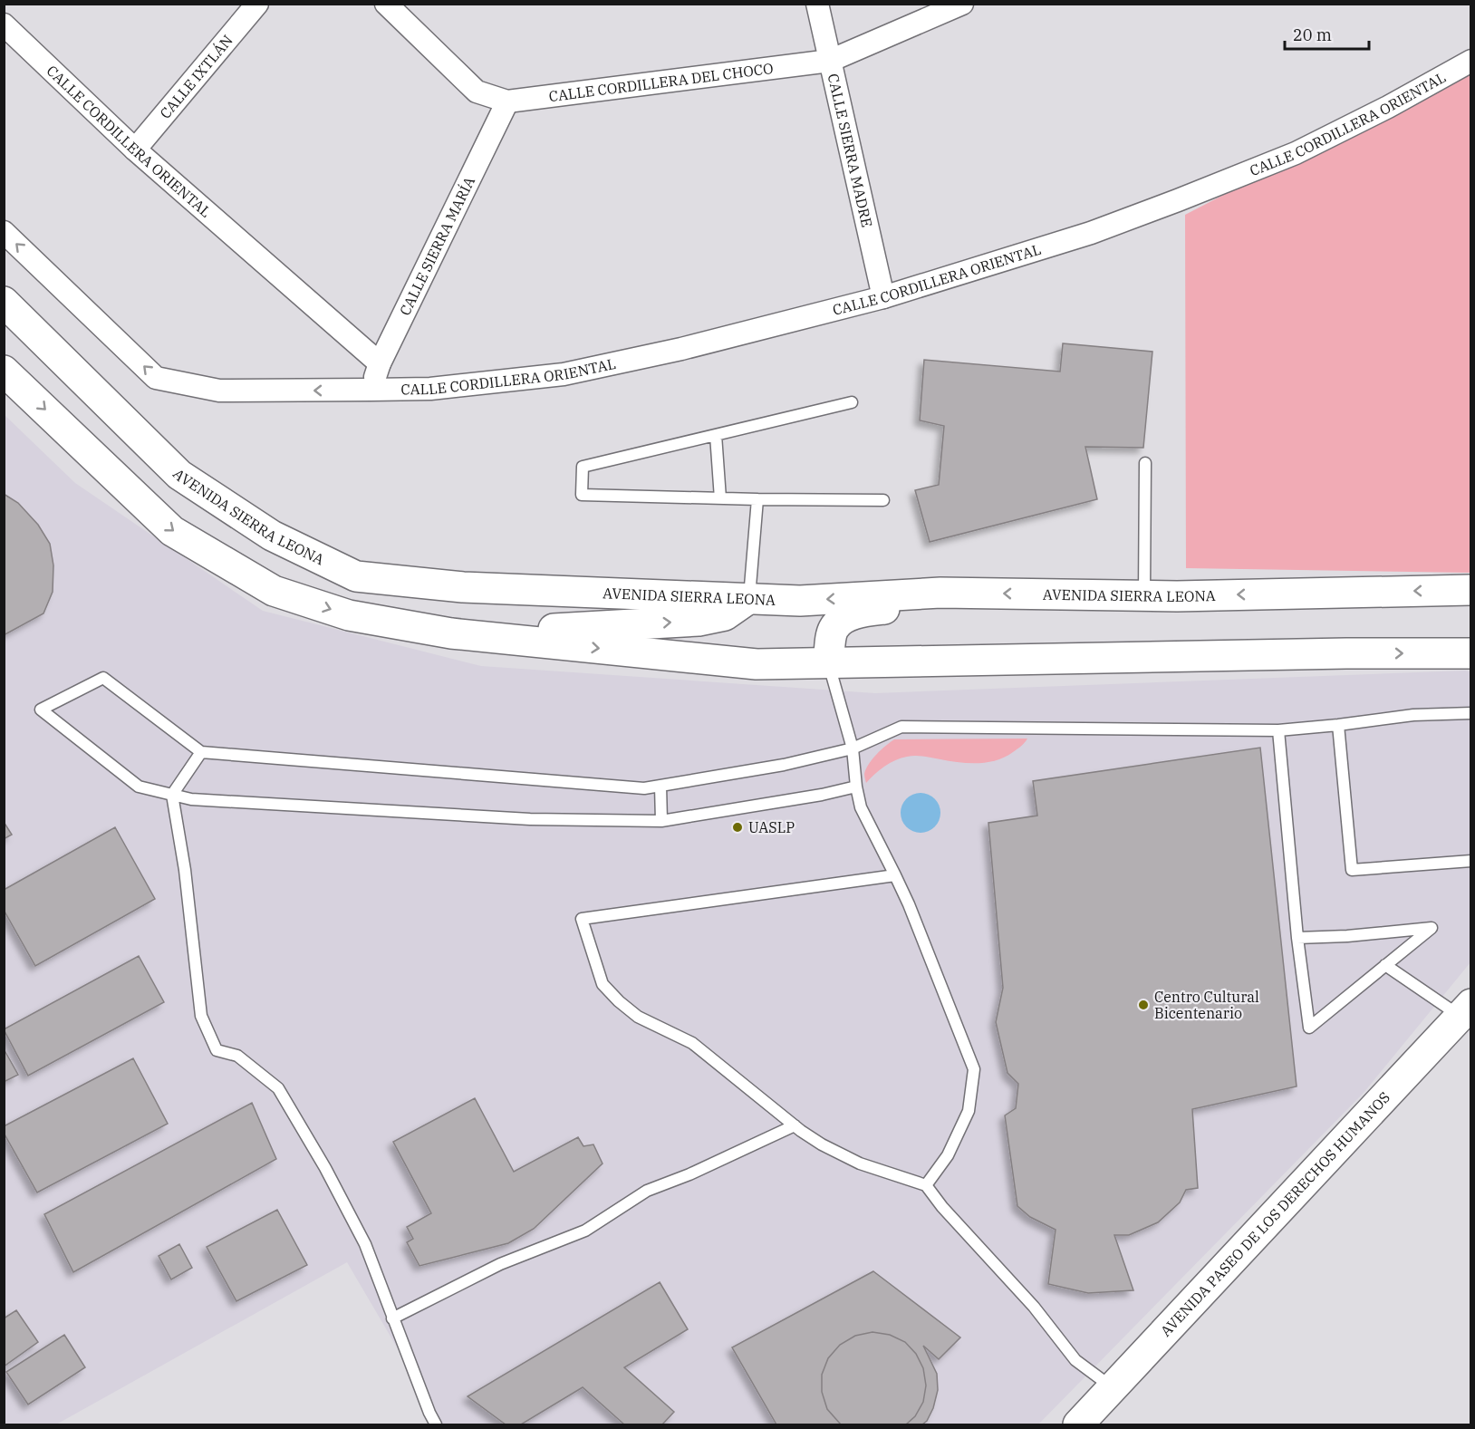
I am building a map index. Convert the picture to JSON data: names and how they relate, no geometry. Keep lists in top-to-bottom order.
{
  "streets": {
    "main road": ["AVENIDA SIERRA LEONA", "AVENIDA PASEO DE LOS DERECHOS HUMANOS"],
    "street": [
      "CALLE IXTLÁN",
      "CALLE CORDILLERA DEL CHOCO",
      "CALLE CORDILLERA ORIENTAL",
      "CALLE SIERRA MADRE",
      "CALLE SIERRA MARÍA"
    ]
  },
  "crossings": [
    ["CALLE IXTLÁN", "CALLE CORDILLERA ORIENTAL"],
    ["CALLE CORDILLERA DEL CHOCO", "CALLE SIERRA MADRE"],
    ["CALLE CORDILLERA DEL CHOCO", "CALLE SIERRA MARÍA"],
    ["CALLE CORDILLERA ORIENTAL", "CALLE SIERRA MADRE"],
    ["CALLE CORDILLERA ORIENTAL", "CALLE SIERRA MARÍA"]
  ],
  "places": ["UASLP", "Centro Cultural Bicentenario"],
  "scale_bar": "20 m"
}
